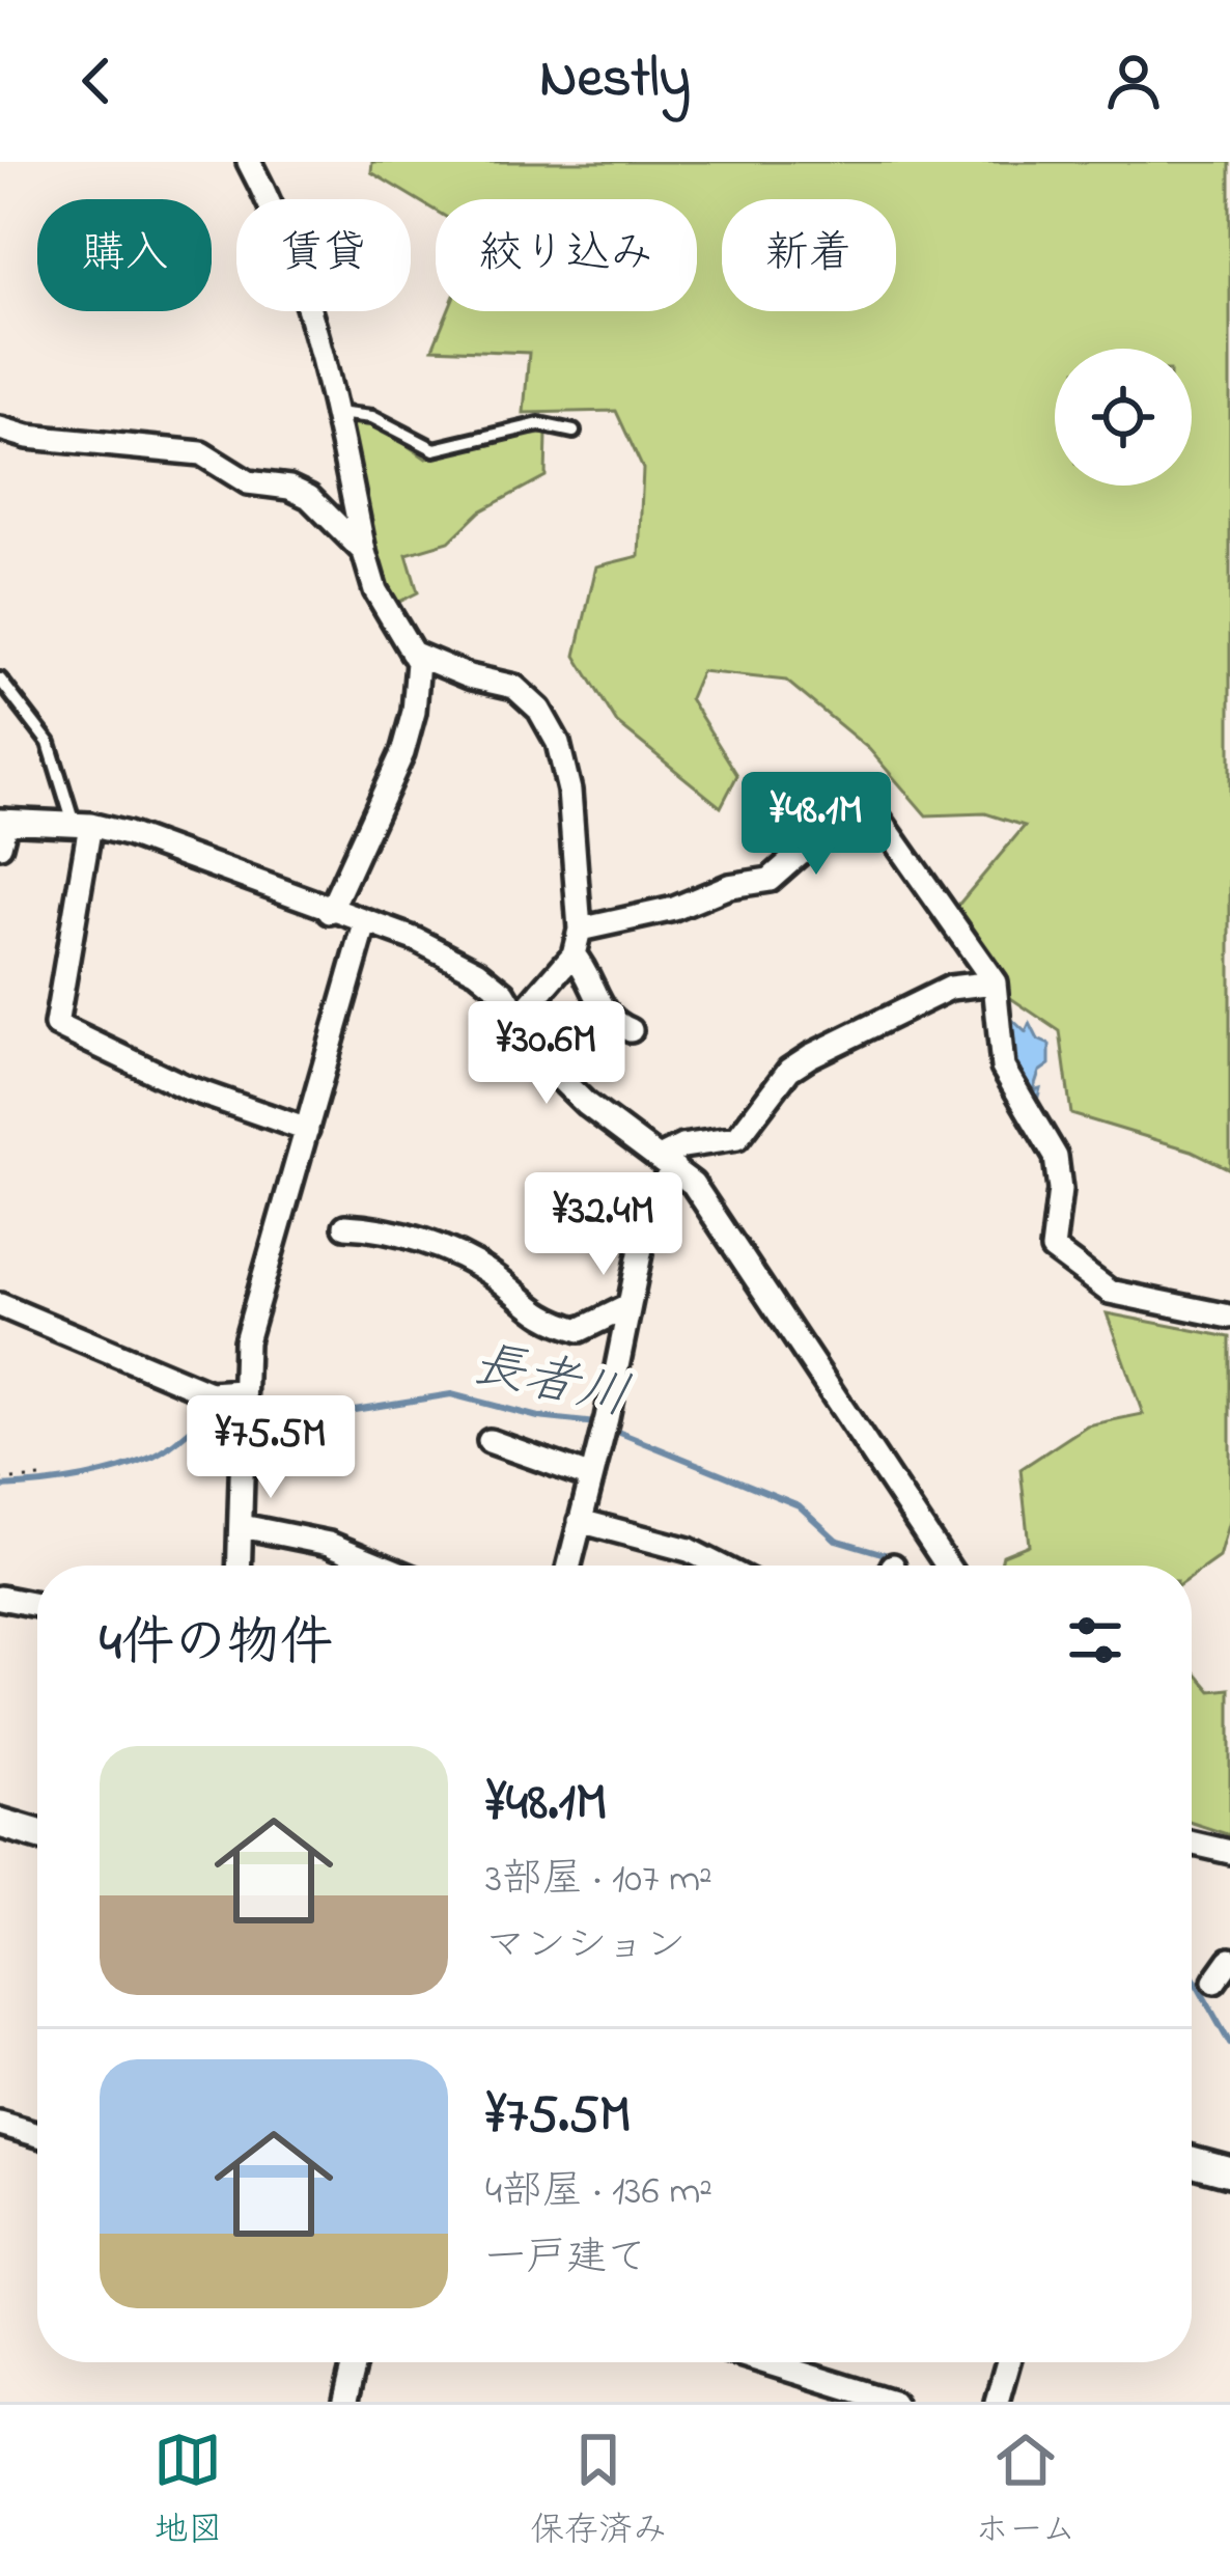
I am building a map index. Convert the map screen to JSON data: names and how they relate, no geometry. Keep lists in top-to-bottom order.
{
  "water": ["長者川"],
  "page": {
    "header": "Nestly",
    "chip": [
      "購入",
      "賃貸",
      "絞り込み",
      "新着"
    ],
    "price": [
      "¥48.1M",
      "¥30.6M",
      "¥32.4M",
      "¥75.5M"
    ],
    "heading": "4件の物件",
    "list": [
      {
        "name": "¥48.1M",
        "note": "3部屋 · 107 m² · マンション"
      },
      {
        "name": "¥75.5M",
        "note": "4部屋 · 136 m² · 一戸建て"
      }
    ],
    "tabs": ["地図", "保存済み", "ホーム"]
  }
}
